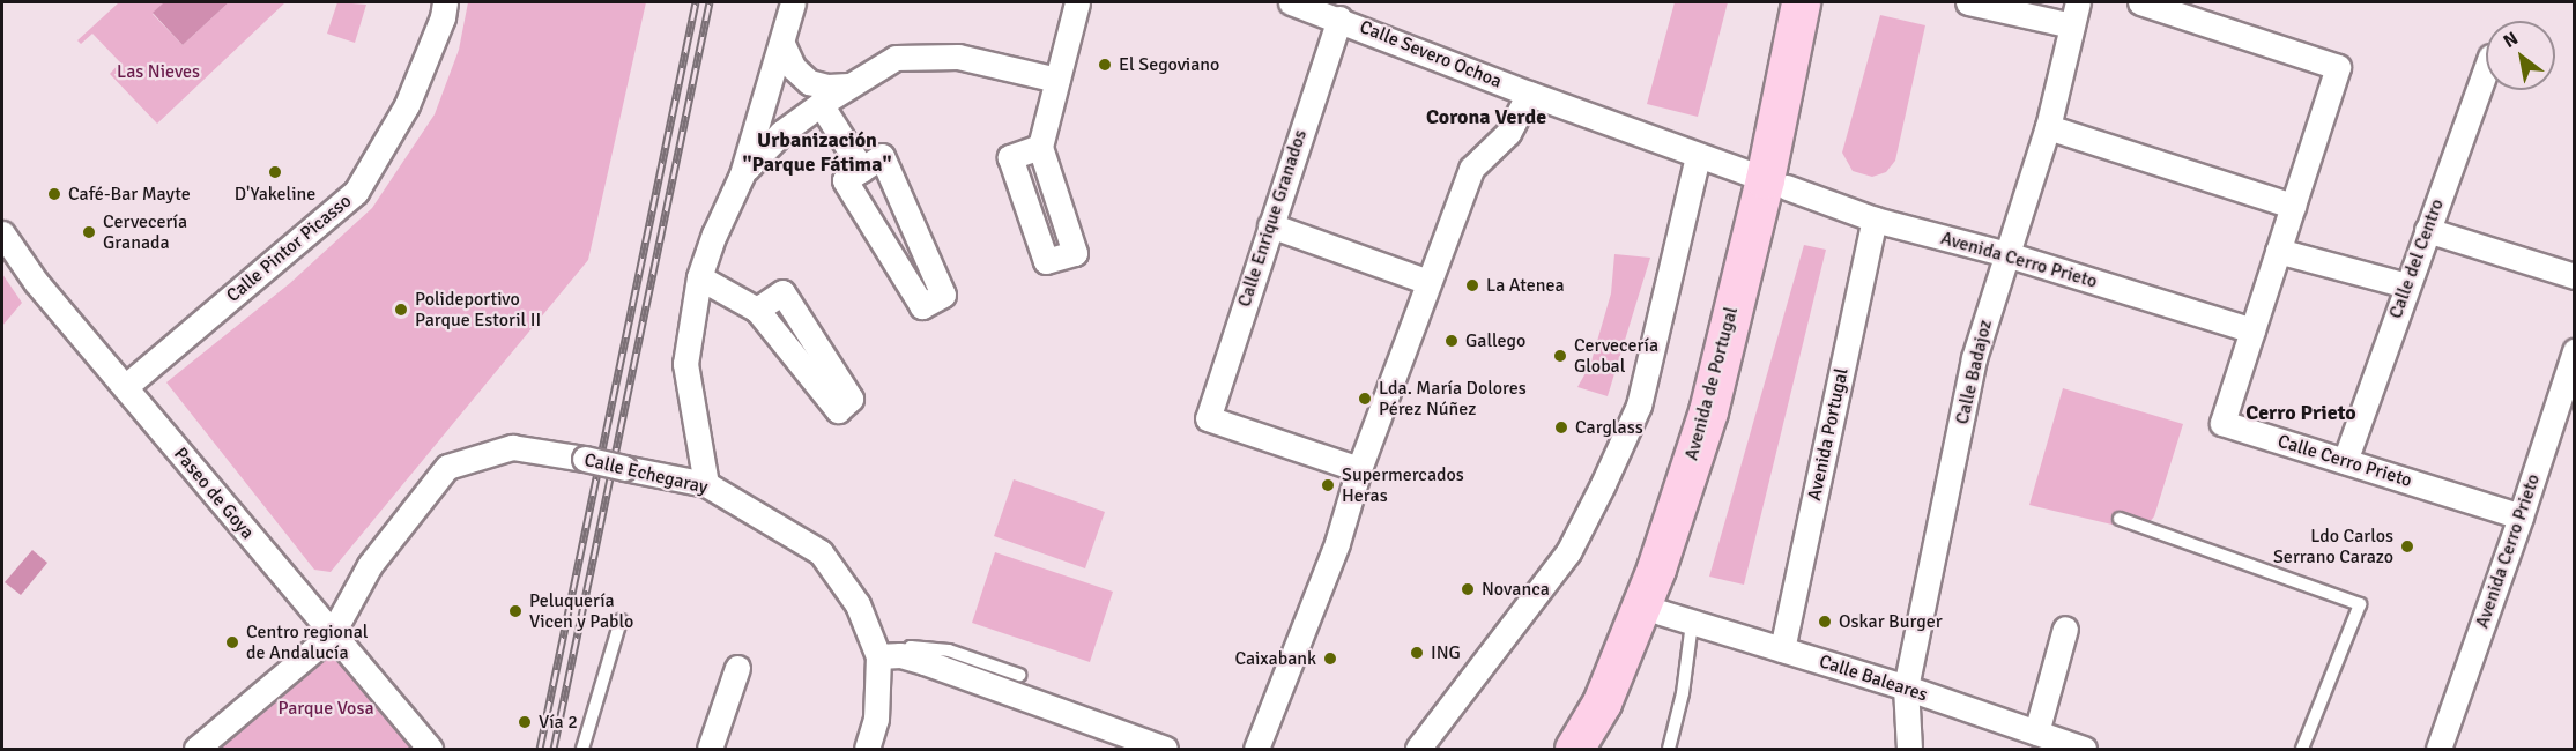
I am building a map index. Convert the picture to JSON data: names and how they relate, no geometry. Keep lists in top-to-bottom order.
{
  "streets": {
    "main road": ["Avenida de Portugal"],
    "street": [
      "Calle Severo Ochoa",
      "Calle Enrique Granados",
      "Calle Pintor Picasso",
      "Calle del Centro",
      "Avenida Cerro Prieto",
      "Calle Badajoz",
      "Avenida Portugal",
      "Calle Cerro Prieto",
      "Calle Echegaray",
      "Paseo de Goya",
      "Calle Baleares"
    ]
  },
  "crossings": [
    ["Calle Severo Ochoa", "Calle Enrique Granados"],
    ["Calle Severo Ochoa", "Avenida Cerro Prieto"],
    ["Calle Severo Ochoa", "Avenida de Portugal"],
    ["Calle Pintor Picasso", "Paseo de Goya"],
    ["Calle del Centro", "Calle Cerro Prieto"],
    ["Avenida Cerro Prieto", "Calle Badajoz"],
    ["Avenida Cerro Prieto", "Avenida de Portugal"],
    ["Avenida Cerro Prieto", "Avenida Portugal"],
    ["Avenida Cerro Prieto", "Calle Cerro Prieto"],
    ["Calle Badajoz", "Calle Baleares"],
    ["Avenida de Portugal", "Calle Baleares"],
    ["Avenida Portugal", "Calle Baleares"],
    ["Calle Echegaray", "Paseo de Goya"]
  ],
  "districts": ["Corona Verde", "Urbanización \"Parque Fátima\"", "Cerro Prieto"],
  "parks": ["Las Nieves", "Parque Vosa"],
  "places": [
    "El Segoviano",
    "D'Yakeline",
    "Café-Bar Mayte",
    "Cervecería Granada",
    "La Atenea",
    "Polideportivo Parque Estoril II",
    "Gallego",
    "Cervecería Global",
    "Lda. María Dolores Pérez Núñez",
    "Carglass",
    "Supermercados Heras",
    "Ldo Carlos Serrano Carazo",
    "Novanca",
    "Peluquería Vicen y Pablo",
    "Oskar Burger",
    "Centro regional de Andalucía",
    "ING",
    "Caixabank",
    "Vía 2"
  ],
  "north": "top left"
}
